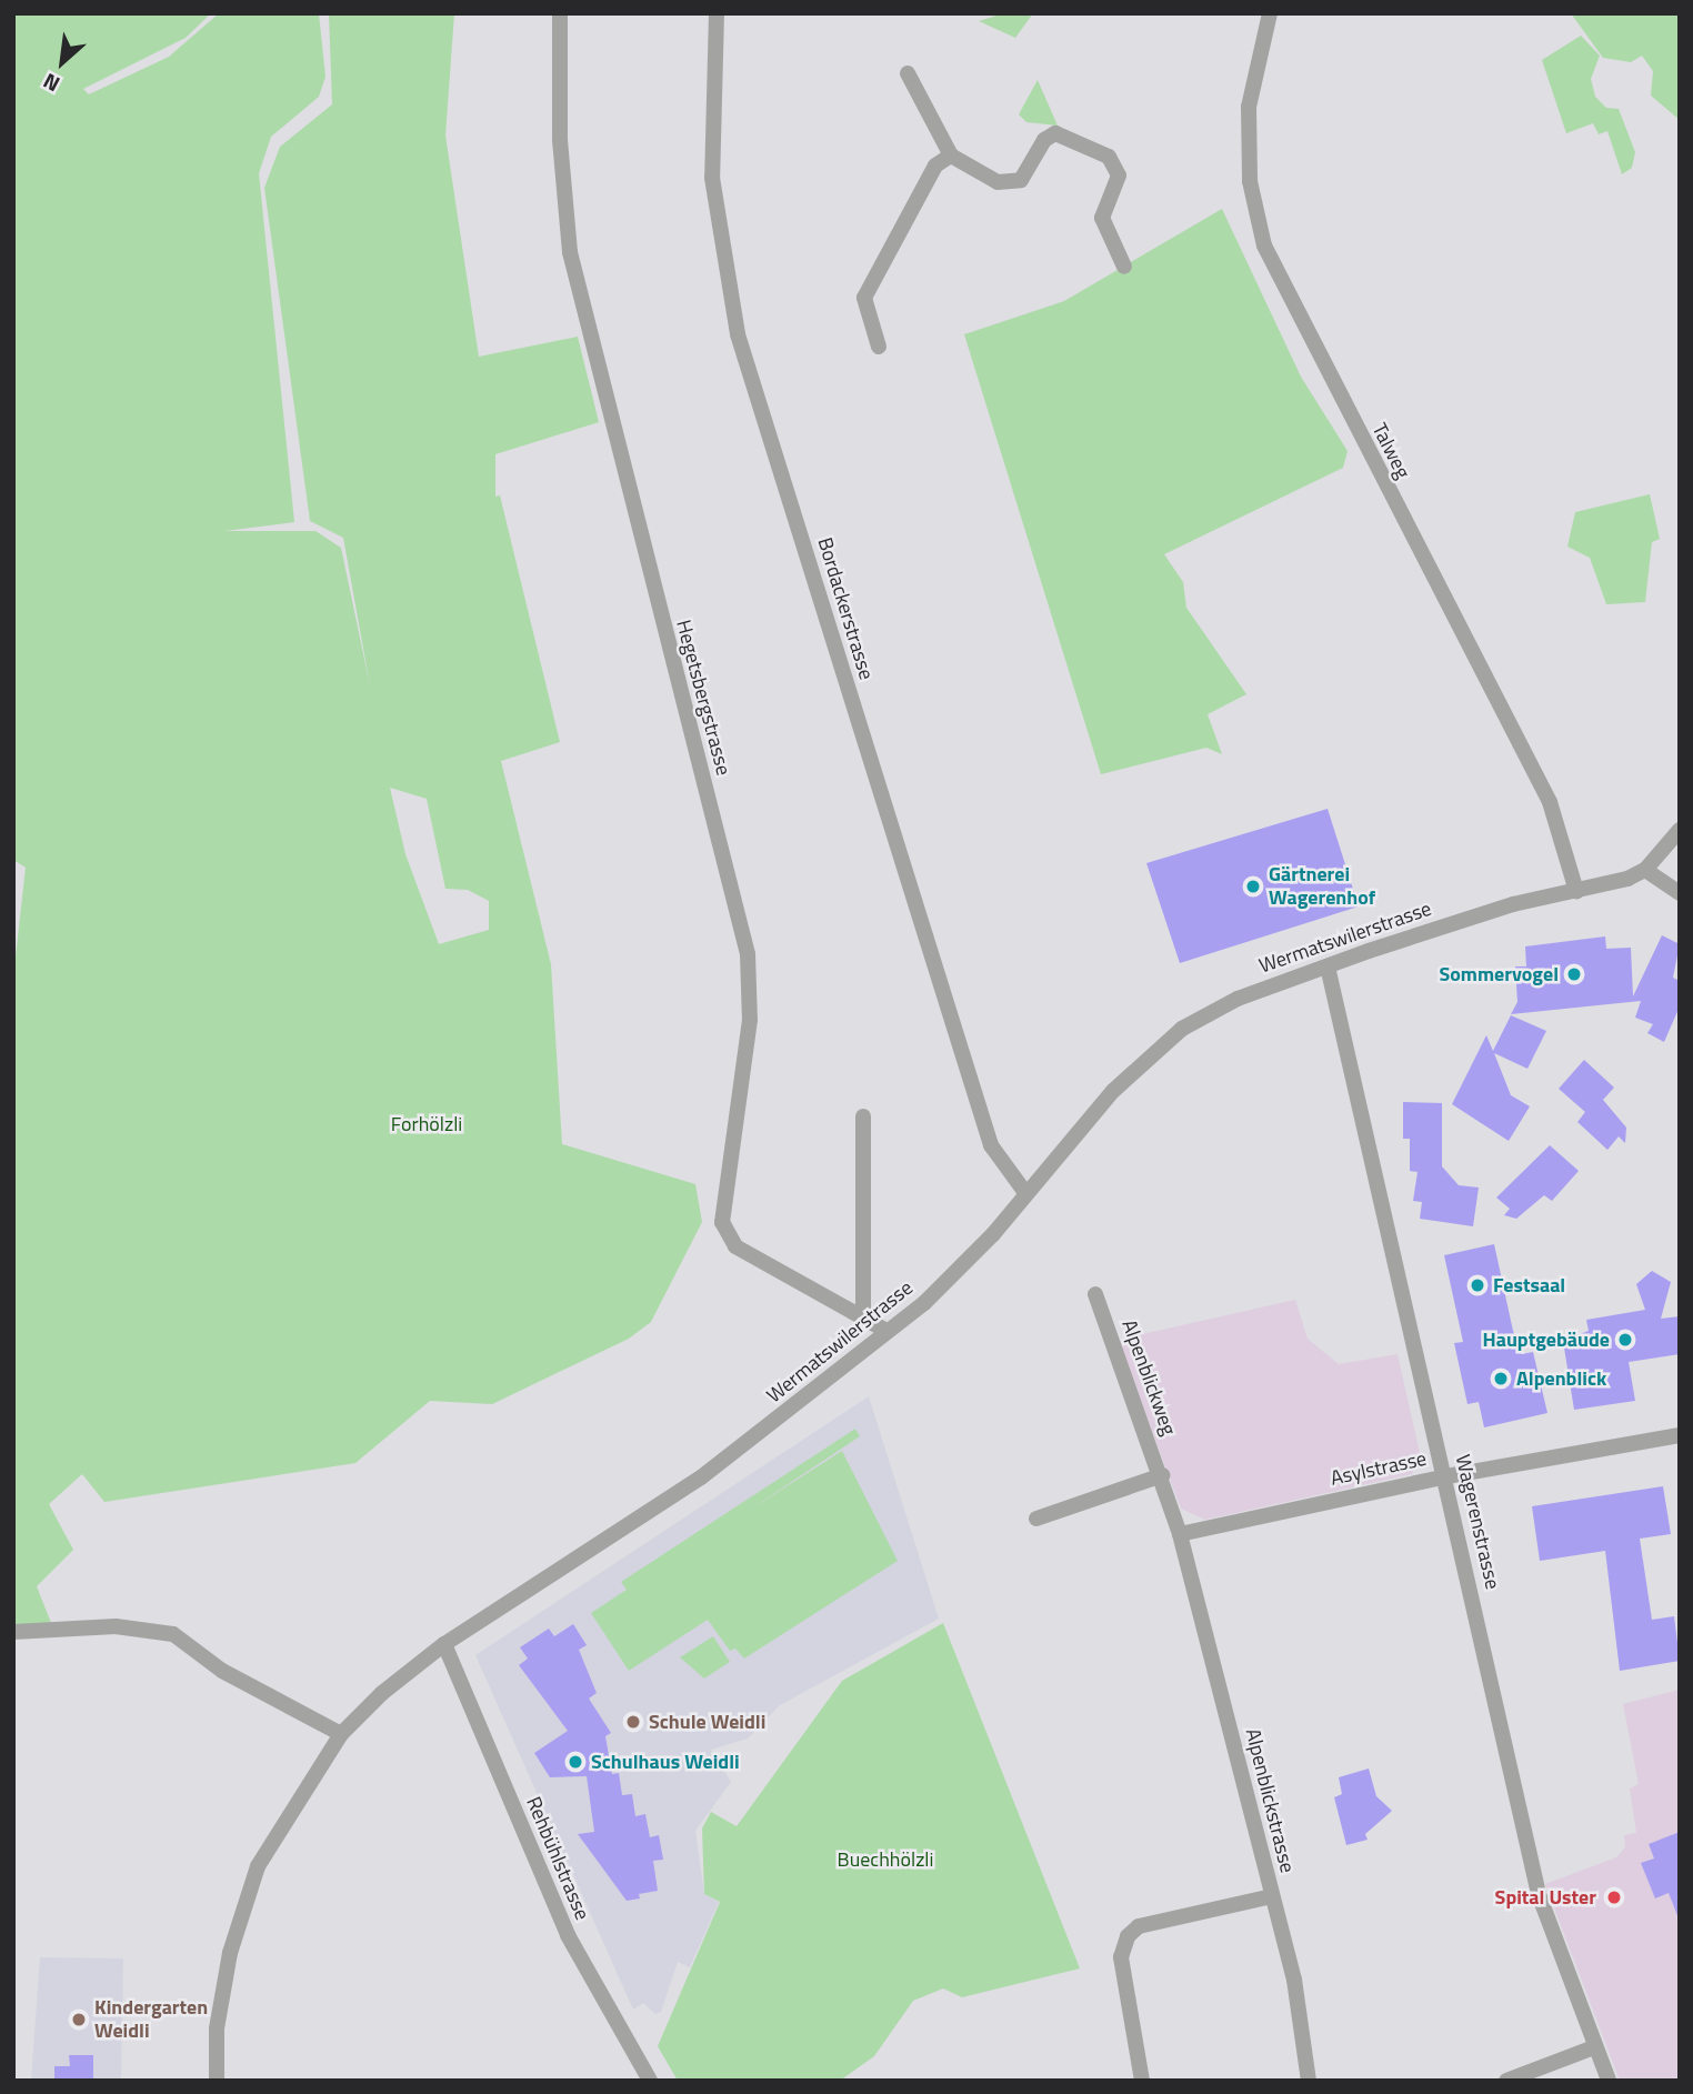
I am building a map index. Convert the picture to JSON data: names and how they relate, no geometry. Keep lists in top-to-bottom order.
{
  "streets": {
    "street": [
      "Talweg",
      "Bordackerstrasse",
      "Hegetsbergstrasse",
      "Wermatswilerstrasse",
      "Alpenblickweg",
      "Asylstrasse",
      "Wagerenstrasse",
      "Alpenblickstrasse",
      "Rehbühlstrasse"
    ]
  },
  "crossings": [
    ["Talweg", "Wermatswilerstrasse"],
    ["Bordackerstrasse", "Wermatswilerstrasse"],
    ["Hegetsbergstrasse", "Wermatswilerstrasse"],
    ["Wermatswilerstrasse", "Wagerenstrasse"],
    ["Wermatswilerstrasse", "Rehbühlstrasse"],
    ["Alpenblickweg", "Asylstrasse"],
    ["Alpenblickweg", "Alpenblickstrasse"],
    ["Asylstrasse", "Wagerenstrasse"],
    ["Asylstrasse", "Alpenblickstrasse"]
  ],
  "parks": ["Forhölzli", "Buechhölzli"],
  "places": [
    "Gärtnerei Wagerenhof",
    "Sommervogel",
    "Festsaal",
    "Hauptgebäude",
    "Alpenblick",
    "Schule Weidli",
    "Schulhaus Weidli",
    "Spital Uster",
    "Kindergarten Weidli"
  ],
  "north": "bottom left"
}
